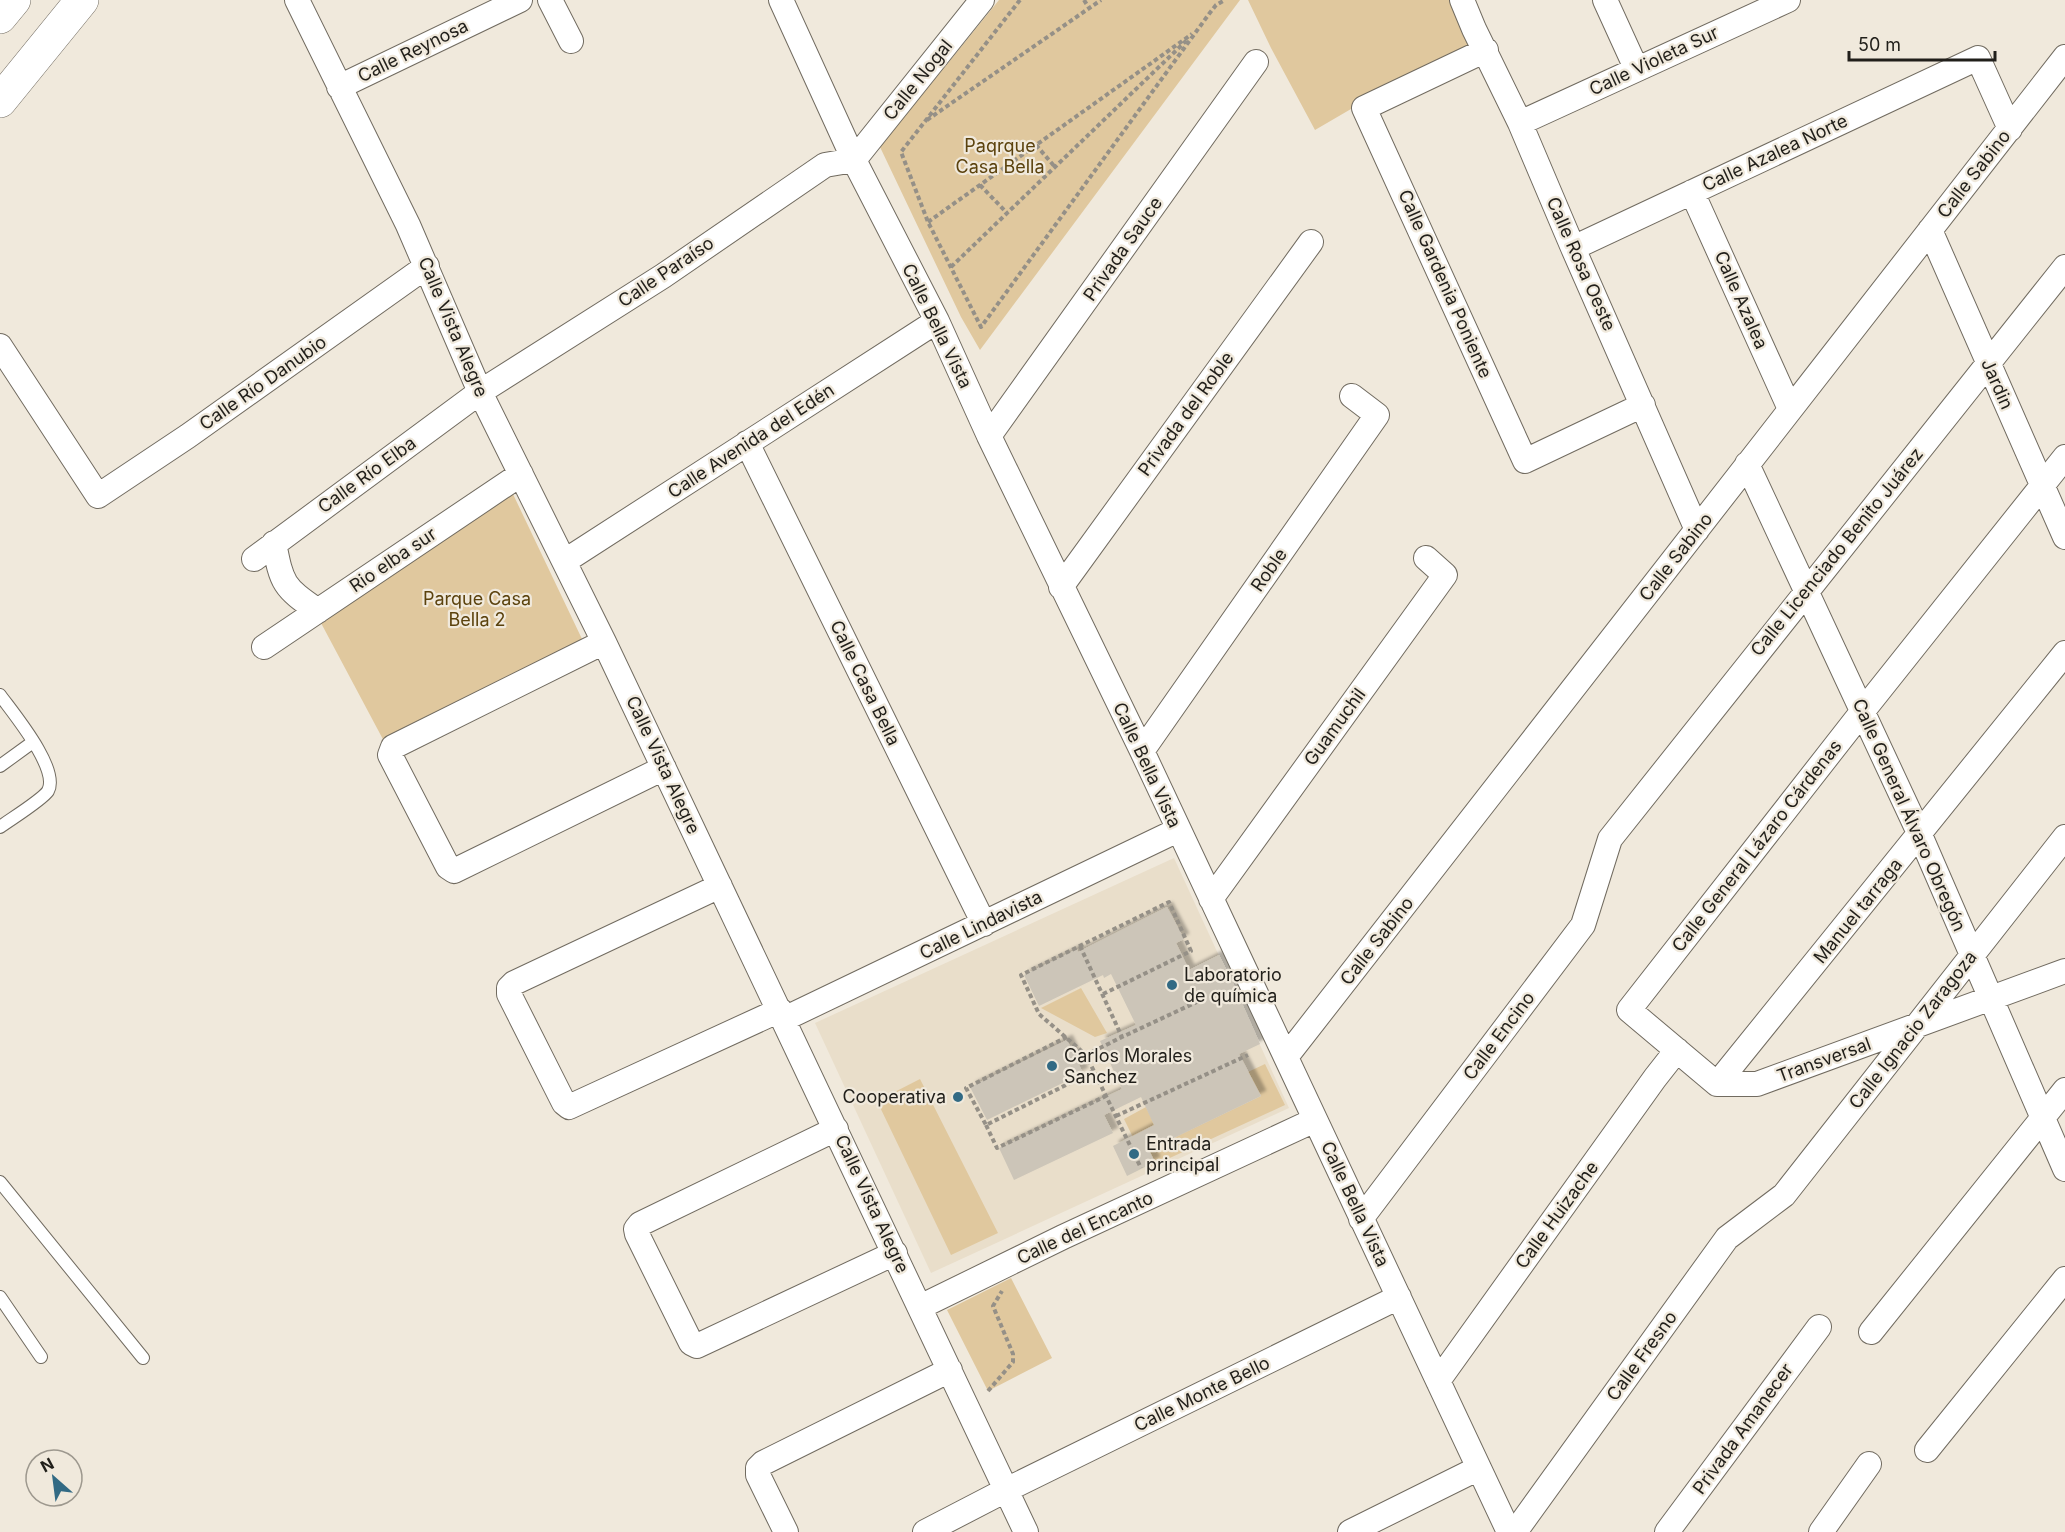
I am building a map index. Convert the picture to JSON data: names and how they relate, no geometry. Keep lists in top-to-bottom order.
{
  "streets": {
    "street": [
      "Calle Reynosa",
      "Calle Violeta Sur",
      "Calle Nogal",
      "Calle Azalea Norte",
      "Calle Sabino",
      "Privada Sauce",
      "Calle Rosa Oeste",
      "Calle Paraíso",
      "Calle Gardenia Poniente",
      "Calle Azalea",
      "Calle Bella Vista",
      "Calle Vista Alegre",
      "Calle Río Danubio",
      "Jardin",
      "Privada del Roble",
      "Calle Avenida del Edén",
      "Calle Río Elba",
      "Calle Licenciado Benito Juárez",
      "Rio elba sur",
      "Roble",
      "Calle Casa Bella",
      "Guamuchil",
      "Calle General Álvaro Obregón",
      "Calle General Lázaro Cárdenas",
      "Manuel tarraga",
      "Calle Lindavista",
      "Calle Ignacio Zaragoza",
      "Calle Encino",
      "Transversal",
      "Calle Huizache",
      "Calle del Encanto",
      "Calle Fresno",
      "Calle Monte Bello",
      "Privada Amanecer"
    ]
  },
  "crossings": [
    ["Calle Reynosa", "Calle Vista Alegre"],
    ["Calle Violeta Sur", "Calle Rosa Oeste"],
    ["Calle Nogal", "Calle Paraíso"],
    ["Calle Nogal", "Calle Bella Vista"],
    ["Calle Azalea Norte", "Calle Sabino"],
    ["Calle Azalea Norte", "Calle Rosa Oeste"],
    ["Calle Azalea Norte", "Calle Azalea"],
    ["Calle Sabino", "Calle Rosa Oeste"],
    ["Calle Sabino", "Calle Azalea"],
    ["Calle Sabino", "Calle Bella Vista"],
    ["Calle Sabino", "Jardin"],
    ["Calle Sabino", "Calle General Álvaro Obregón"],
    ["Privada Sauce", "Calle Bella Vista"],
    ["Calle Rosa Oeste", "Calle Gardenia Poniente"],
    ["Calle Paraíso", "Calle Bella Vista"],
    ["Calle Paraíso", "Calle Vista Alegre"],
    ["Calle Paraíso", "Calle Río Elba"],
    ["Calle Bella Vista", "Privada del Roble"],
    ["Calle Bella Vista", "Calle Avenida del Edén"],
    ["Calle Bella Vista", "Roble"],
    ["Calle Bella Vista", "Guamuchil"],
    ["Calle Bella Vista", "Calle Lindavista"],
    ["Calle Bella Vista", "Calle Encino"],
    ["Calle Bella Vista", "Calle Huizache"],
    ["Calle Bella Vista", "Calle del Encanto"],
    ["Calle Bella Vista", "Calle Monte Bello"],
    ["Calle Vista Alegre", "Calle Río Danubio"],
    ["Calle Vista Alegre", "Calle Avenida del Edén"],
    ["Calle Vista Alegre", "Calle Río Elba"],
    ["Calle Vista Alegre", "Rio elba sur"],
    ["Calle Vista Alegre", "Calle Lindavista"],
    ["Calle Vista Alegre", "Calle del Encanto"],
    ["Calle Vista Alegre", "Calle Monte Bello"],
    ["Jardin", "Calle Licenciado Benito Juárez"],
    ["Jardin", "Calle General Lázaro Cárdenas"],
    ["Calle Avenida del Edén", "Calle Casa Bella"],
    ["Calle Licenciado Benito Juárez", "Calle General Álvaro Obregón"],
    ["Calle Licenciado Benito Juárez", "Calle Encino"],
    ["Calle Casa Bella", "Calle Lindavista"],
    ["Calle General Álvaro Obregón", "Calle General Lázaro Cárdenas"],
    ["Calle General Álvaro Obregón", "Manuel tarraga"],
    ["Calle General Álvaro Obregón", "Calle Ignacio Zaragoza"],
    ["Calle General Álvaro Obregón", "Transversal"],
    ["Calle General Lázaro Cárdenas", "Calle Huizache"],
    ["Manuel tarraga", "Transversal"],
    ["Calle Ignacio Zaragoza", "Transversal"],
    ["Calle Ignacio Zaragoza", "Calle Fresno"]
  ],
  "parks": ["Paqrque Casa Bella", "Parque Casa Bella 2"],
  "places": [
    "Laboratorio de química",
    "Carlos Morales Sanchez",
    "Cooperativa",
    "Entrada principal"
  ],
  "scale_bar": "50 m",
  "north": "top left"
}
